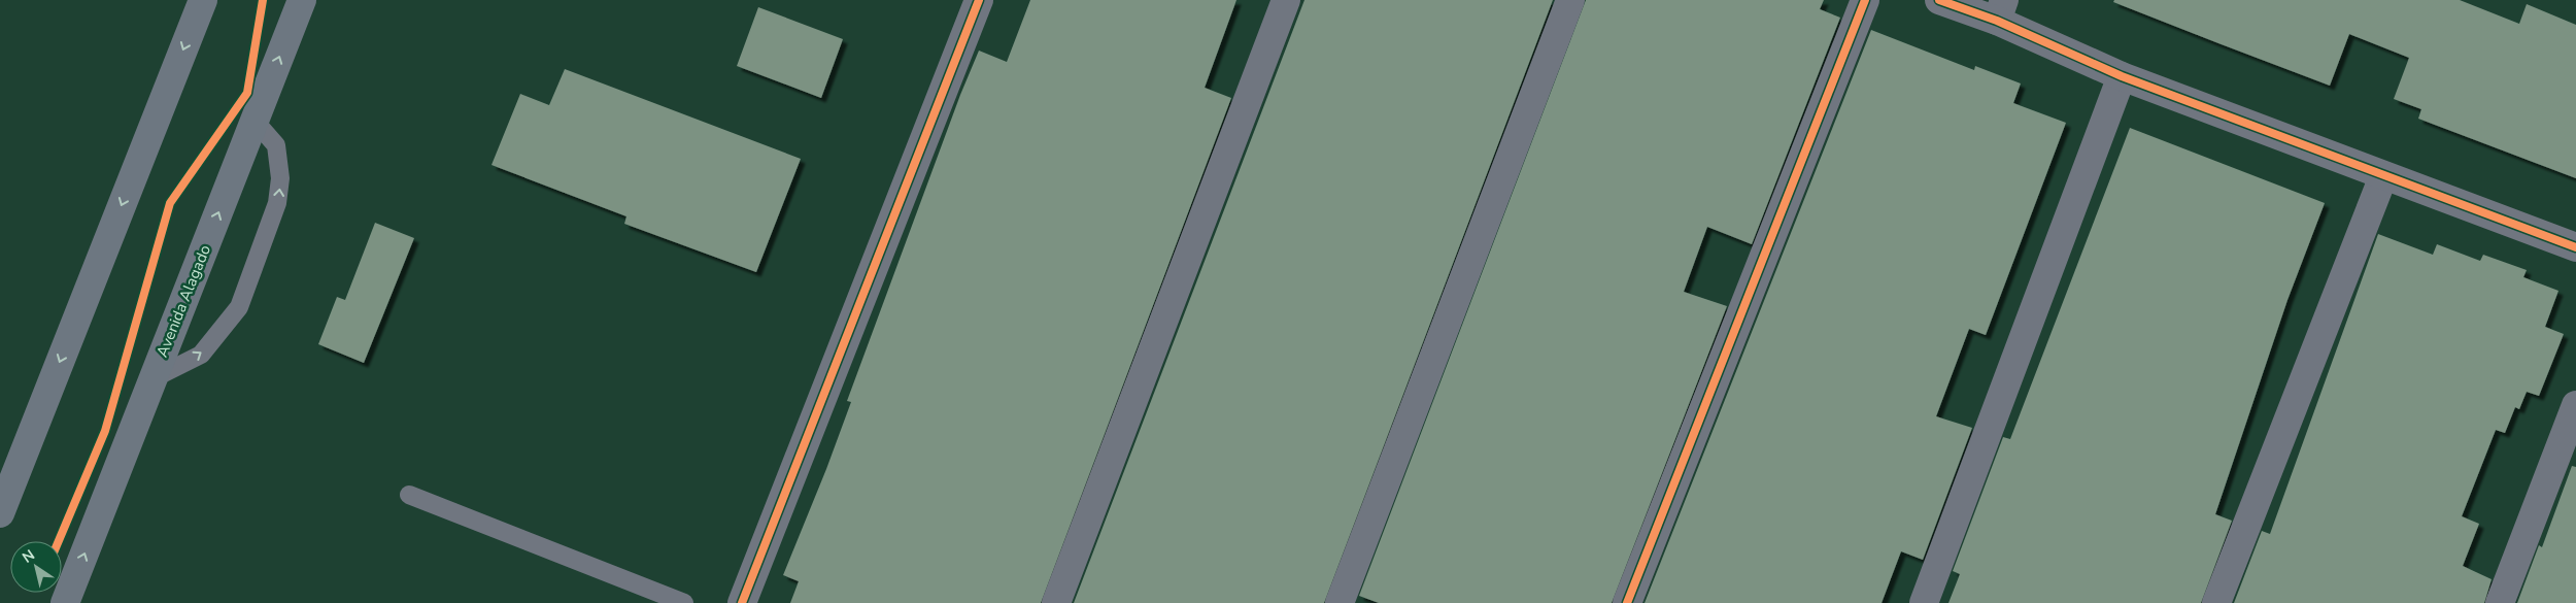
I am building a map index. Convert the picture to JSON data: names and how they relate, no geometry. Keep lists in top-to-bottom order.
{
  "streets": {
    "main road": ["Avenida Alagado"]
  },
  "north": "top left"
}
